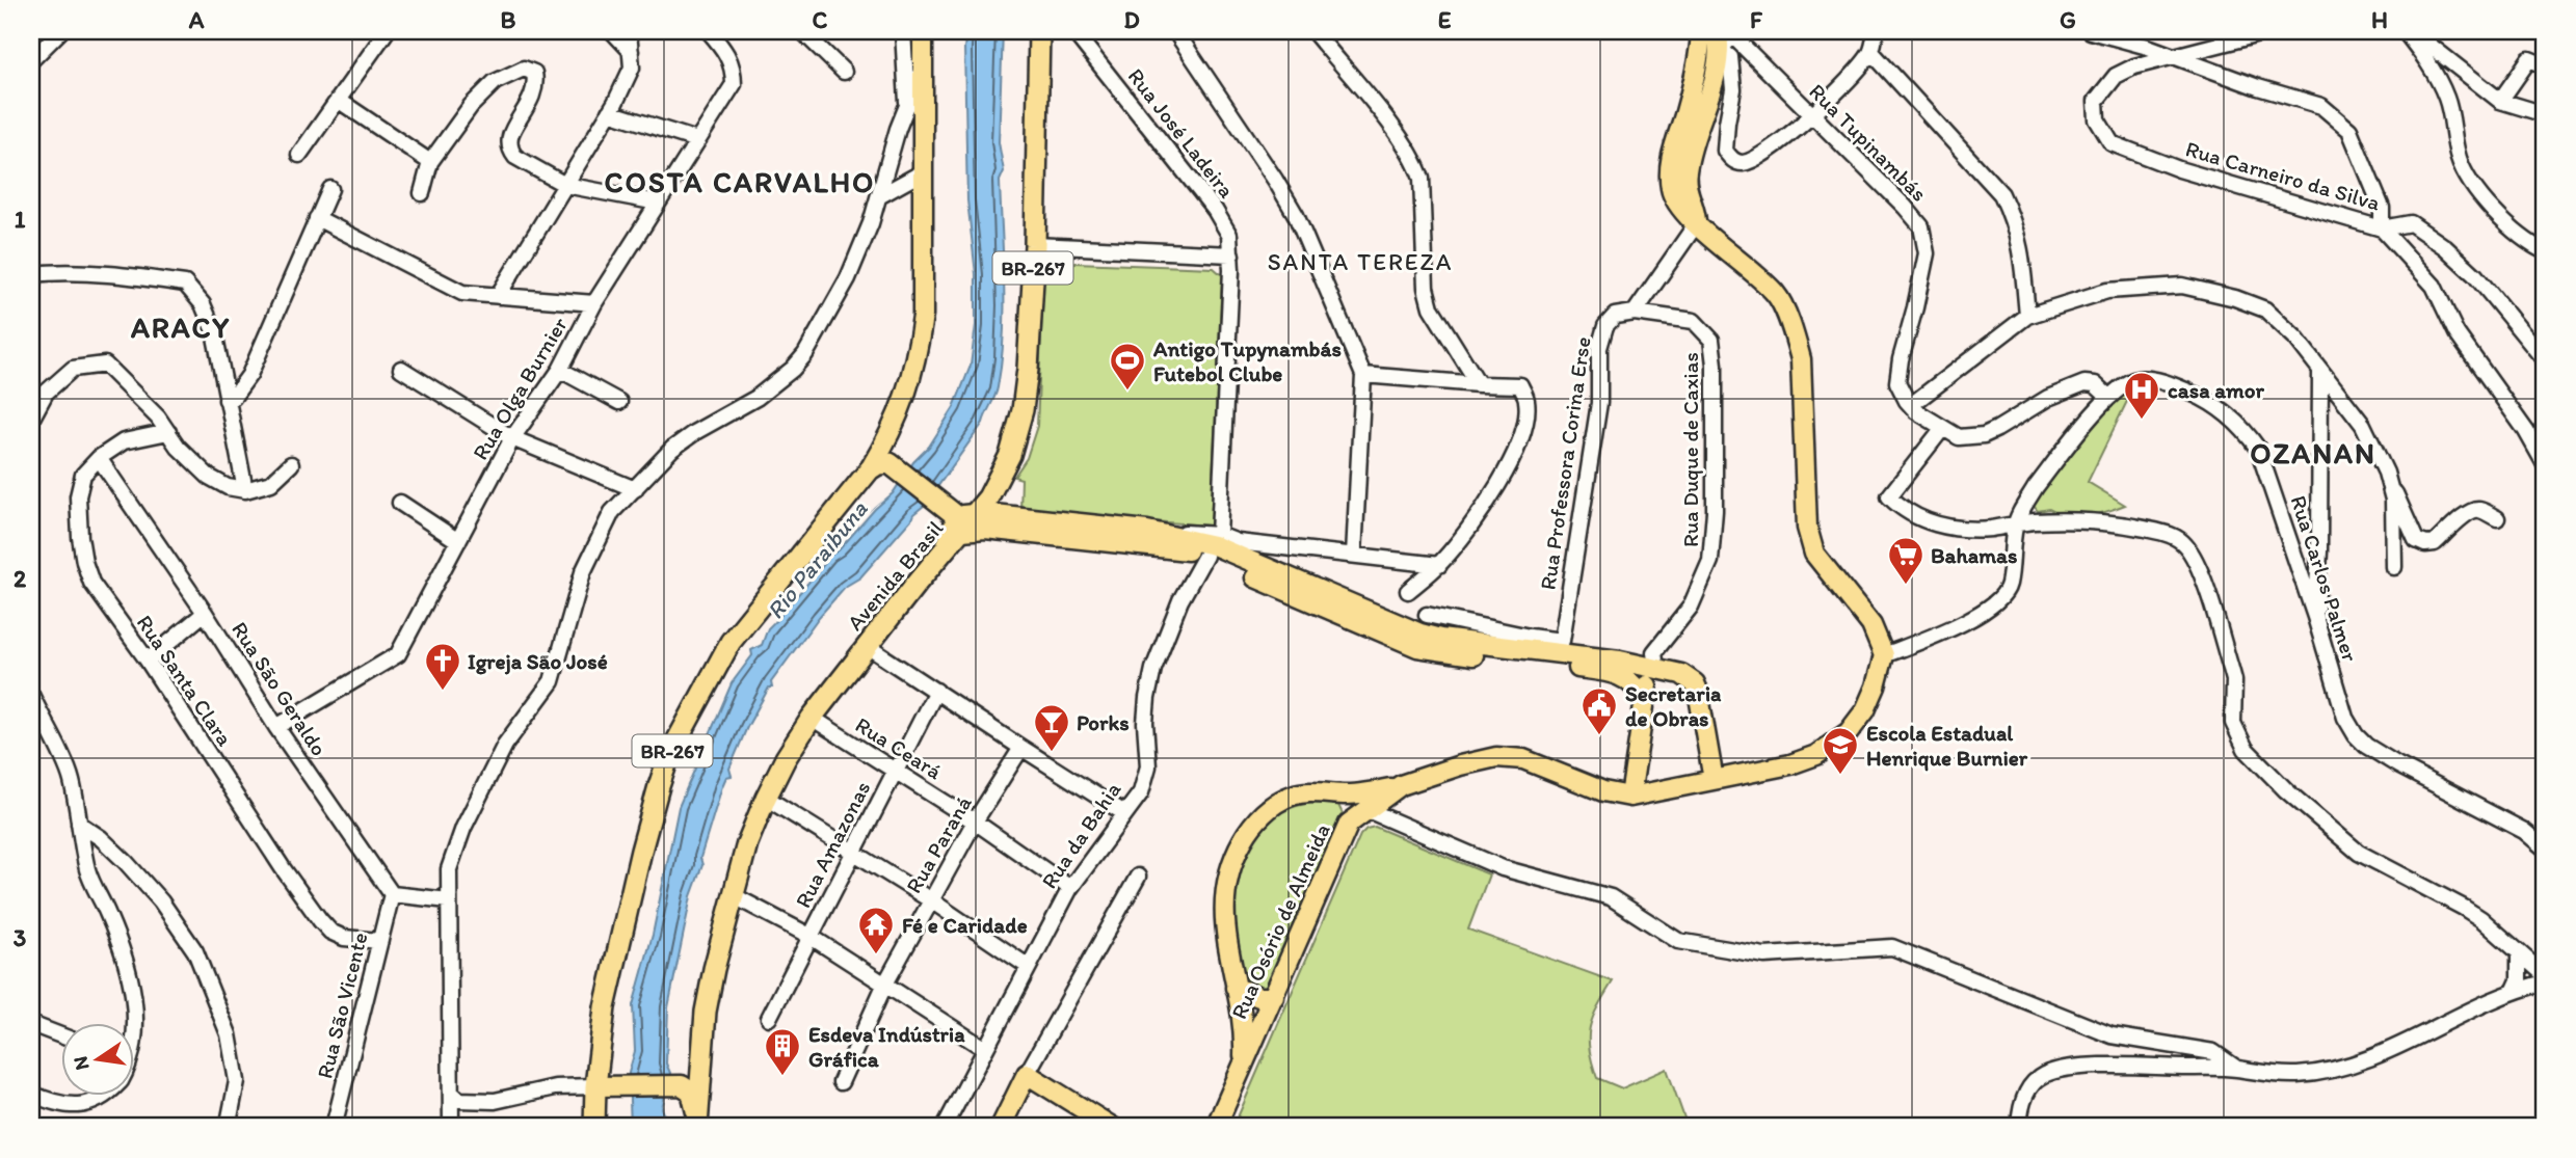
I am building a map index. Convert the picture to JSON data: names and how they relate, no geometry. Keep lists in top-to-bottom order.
{
  "streets": {
    "highway": ["BR-267", "Avenida Brasil"],
    "main road": ["Rua Osório de Almeida"],
    "street": [
      "Rua José Ladeira",
      "Rua Tupinambás",
      "Rua Carneiro da Silva",
      "Rua Olga Burnier",
      "Rua Duque de Caxias",
      "Rua Professora Corina Erse",
      "Rua Carlos Palmer",
      "Rua Santa Clara",
      "Rua São Geraldo",
      "Rua Ceará",
      "Rua da Bahia",
      "Rua Amazonas",
      "Rua Paraná",
      "Rua São Vicente"
    ]
  },
  "crossings": [
    ["Rua José Ladeira", "Rua da Bahia"],
    ["Rua Olga Burnier", "Rua São Geraldo"],
    ["Rua Duque de Caxias", "Rua Professora Corina Erse"],
    ["Avenida Brasil", "Rua Ceará"],
    ["Rua Santa Clara", "Rua São Geraldo"],
    ["Rua Santa Clara", "Rua São Vicente"],
    ["Rua São Geraldo", "Rua São Vicente"],
    ["Rua Ceará", "Rua da Bahia"],
    ["Rua Ceará", "Rua Amazonas"],
    ["Rua Ceará", "Rua Paraná"]
  ],
  "districts": [
    "COSTA CARVALHO",
    "SANTA TEREZA",
    "ARACY",
    "OZANAN"
  ],
  "water": ["Rio Paraibuna"],
  "places": {
    "sports": ["Antigo Tupynambás Futebol Clube"],
    "hospital": ["casa amor"],
    "supermarket": ["Bahamas"],
    "church": ["Igreja São José"],
    "public building": ["Secretaria de Obras"],
    "bar": ["Porks"],
    "school or university": ["Escola Estadual Henrique Burnier"],
    "temple": ["Fé e Caridade"],
    "building": ["Esdeva Indústria Gráfica"]
  },
  "north": "left",
  "grid": {
    "columns": [
      "A",
      "B",
      "C",
      "D",
      "E",
      "F",
      "G",
      "H"
    ],
    "rows": ["1", "2", "3"]
  }
}
